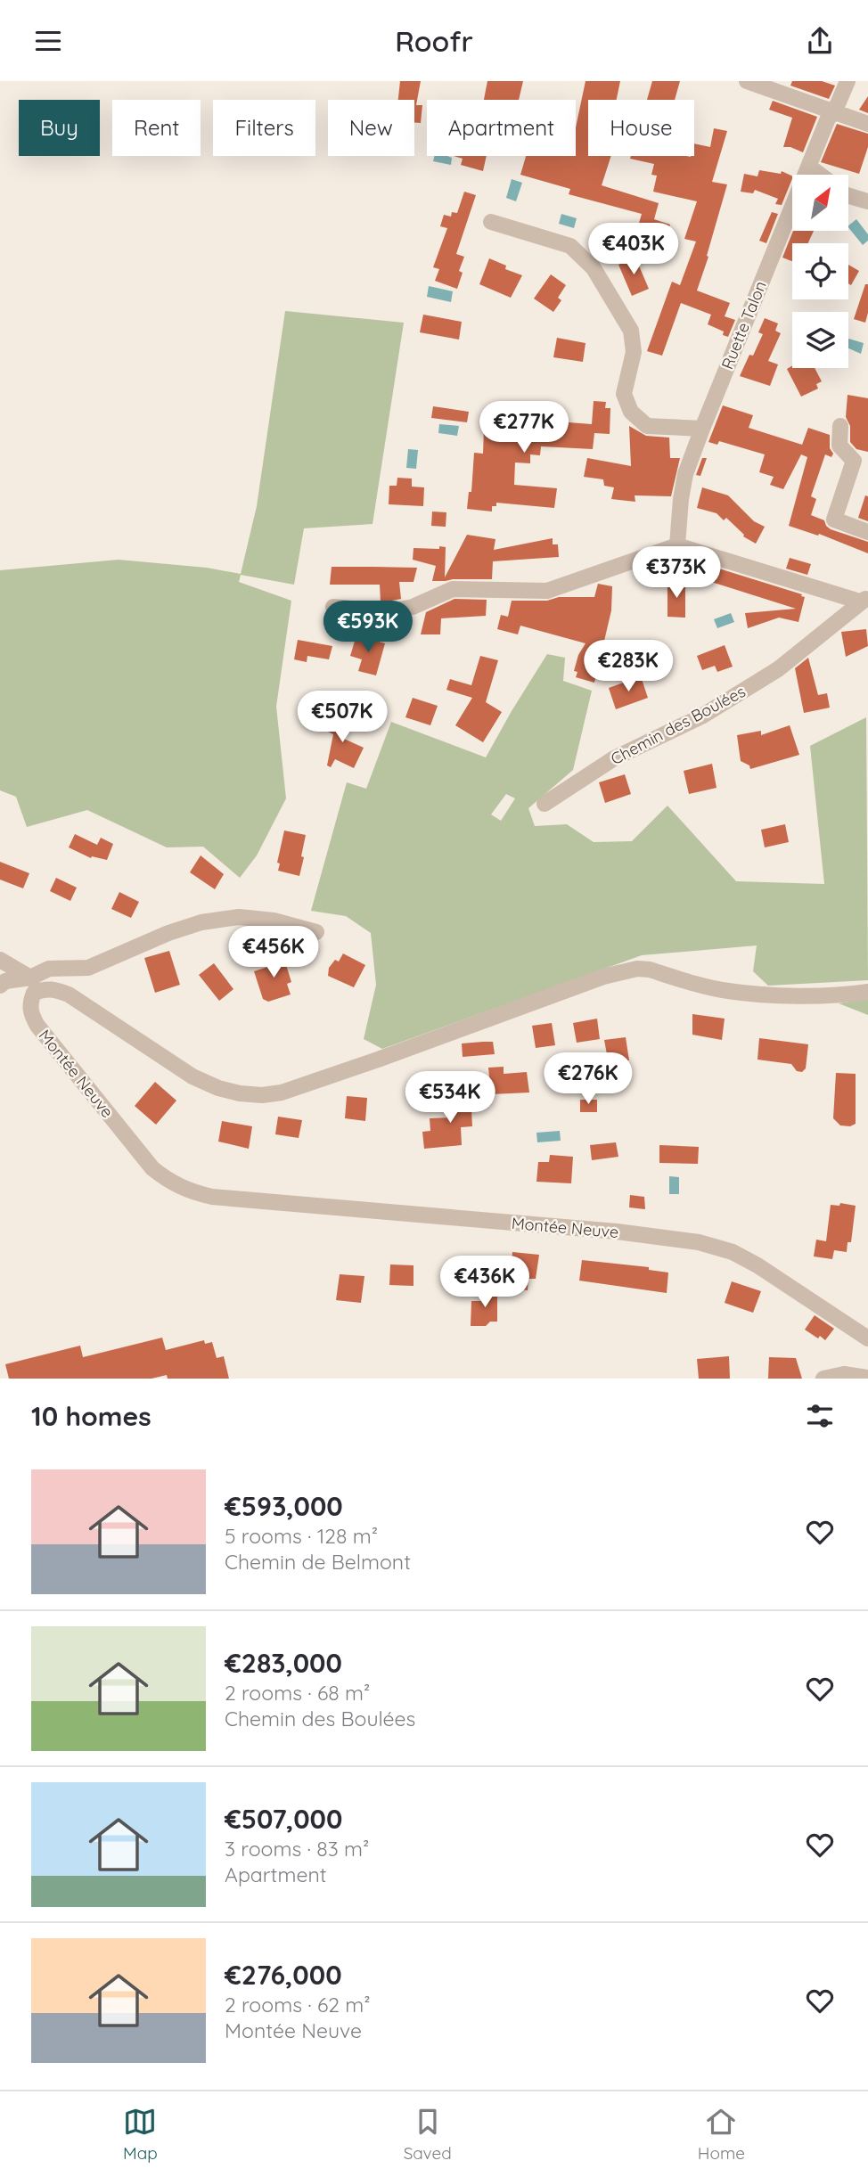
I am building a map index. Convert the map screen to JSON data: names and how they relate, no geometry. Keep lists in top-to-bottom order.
{
  "streets": {
    "street": ["Ruette Talon", "Chemin des Boulées", "Montée Neuve"]
  },
  "north": "top right",
  "page": {
    "header": "Roofr",
    "chip": [
      "Buy",
      "Rent",
      "Filters",
      "New",
      "Apartment",
      "House"
    ],
    "price": [
      "€403K",
      "€277K",
      "€373K",
      "€593K",
      "€283K",
      "€507K",
      "€456K",
      "€276K",
      "€534K",
      "€436K"
    ],
    "heading": "10 homes",
    "list": [
      {
        "name": "€593,000",
        "note": "5 rooms · 128 m² · Chemin de Belmont"
      },
      {
        "name": "€283,000",
        "note": "2 rooms · 68 m² · Chemin des Boulées"
      },
      {
        "name": "€507,000",
        "note": "3 rooms · 83 m² · Apartment"
      },
      {
        "name": "€276,000",
        "note": "2 rooms · 62 m² · Montée Neuve"
      }
    ],
    "tabs": ["Map", "Saved", "Home"]
  }
}
